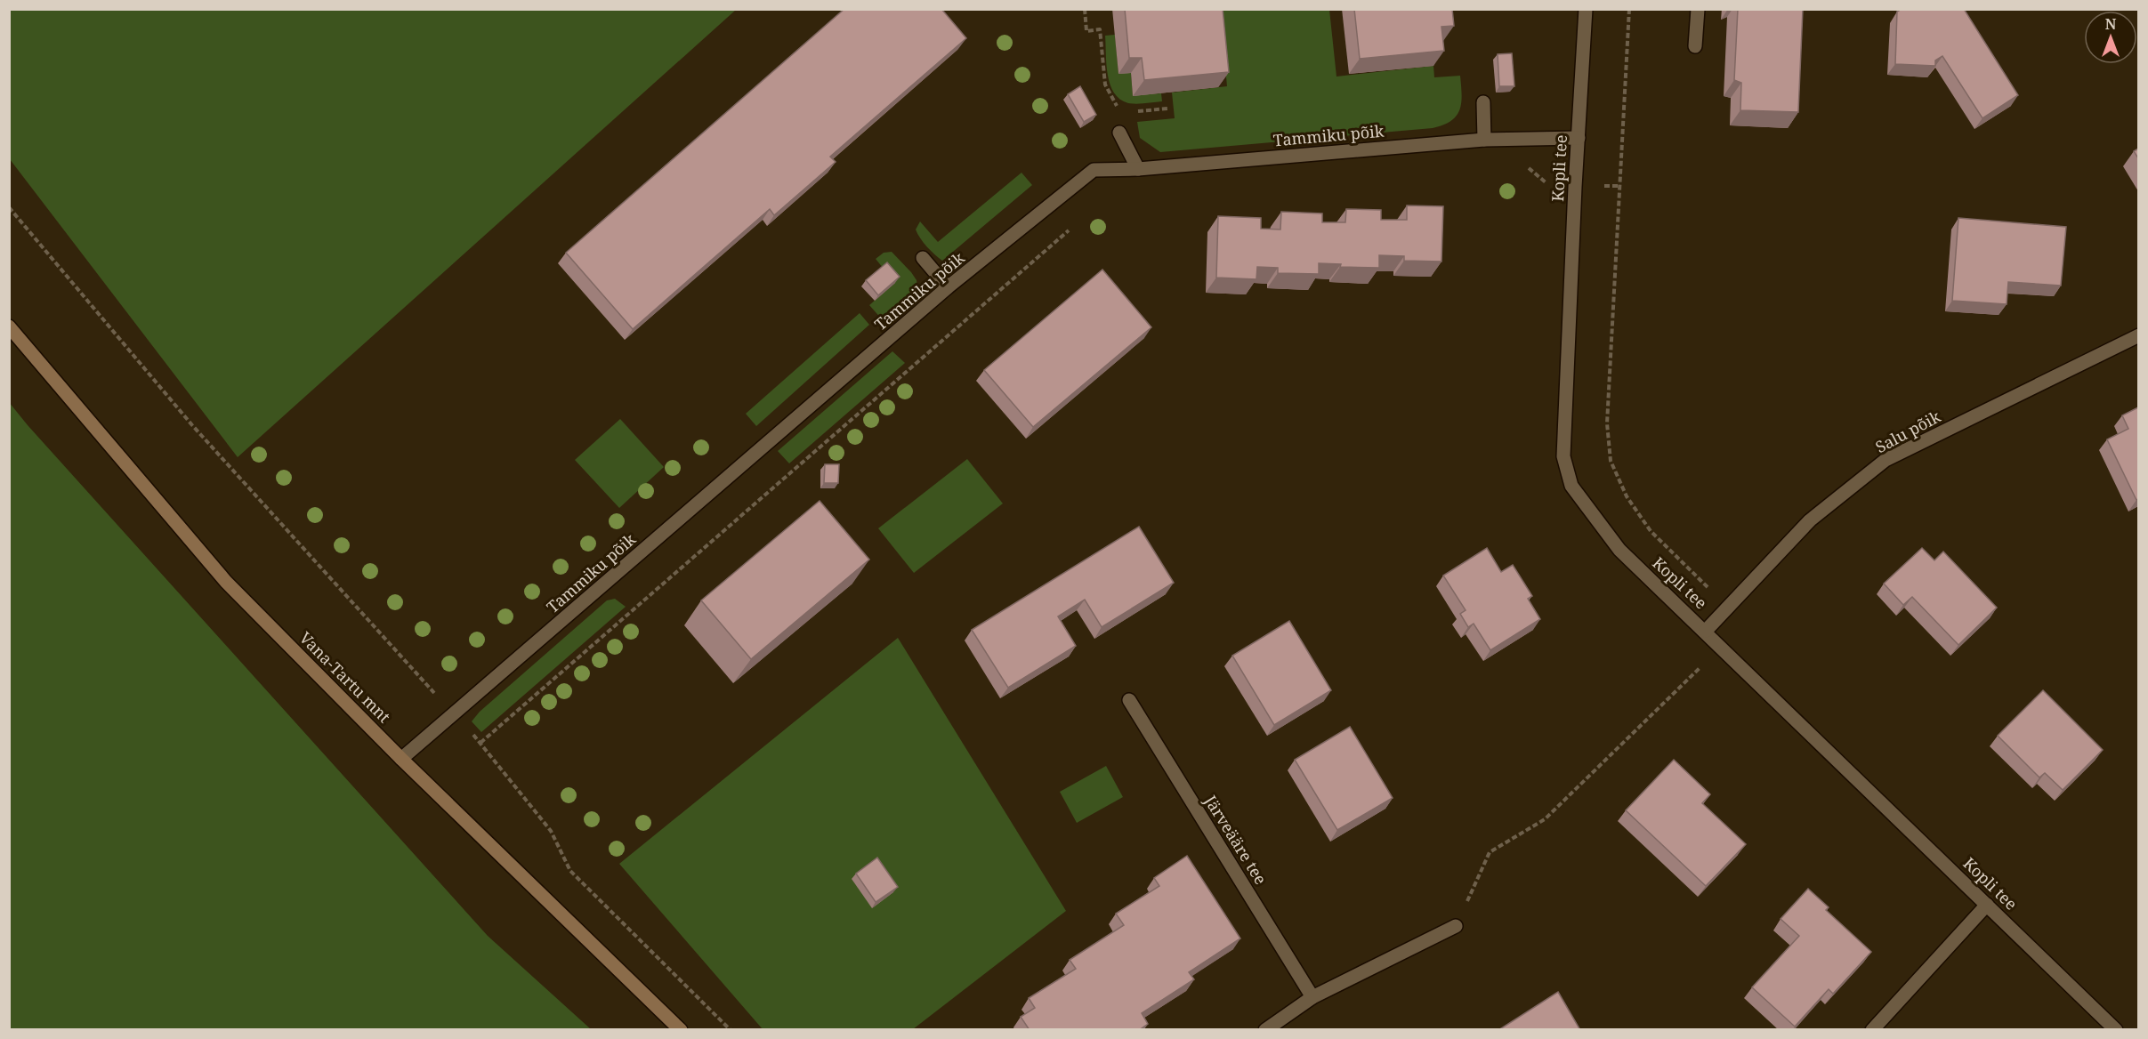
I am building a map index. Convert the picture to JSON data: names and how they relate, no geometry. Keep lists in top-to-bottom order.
{
  "streets": {
    "street": [
      "Tammiku põik",
      "Kopli tee",
      "Salu põik",
      "Vana-Tartu mnt",
      "Järveääre tee"
    ]
  },
  "crossings": [
    ["Tammiku põik", "Kopli tee"],
    ["Tammiku põik", "Vana-Tartu mnt"],
    ["Kopli tee", "Salu põik"]
  ],
  "north": "top"
}
